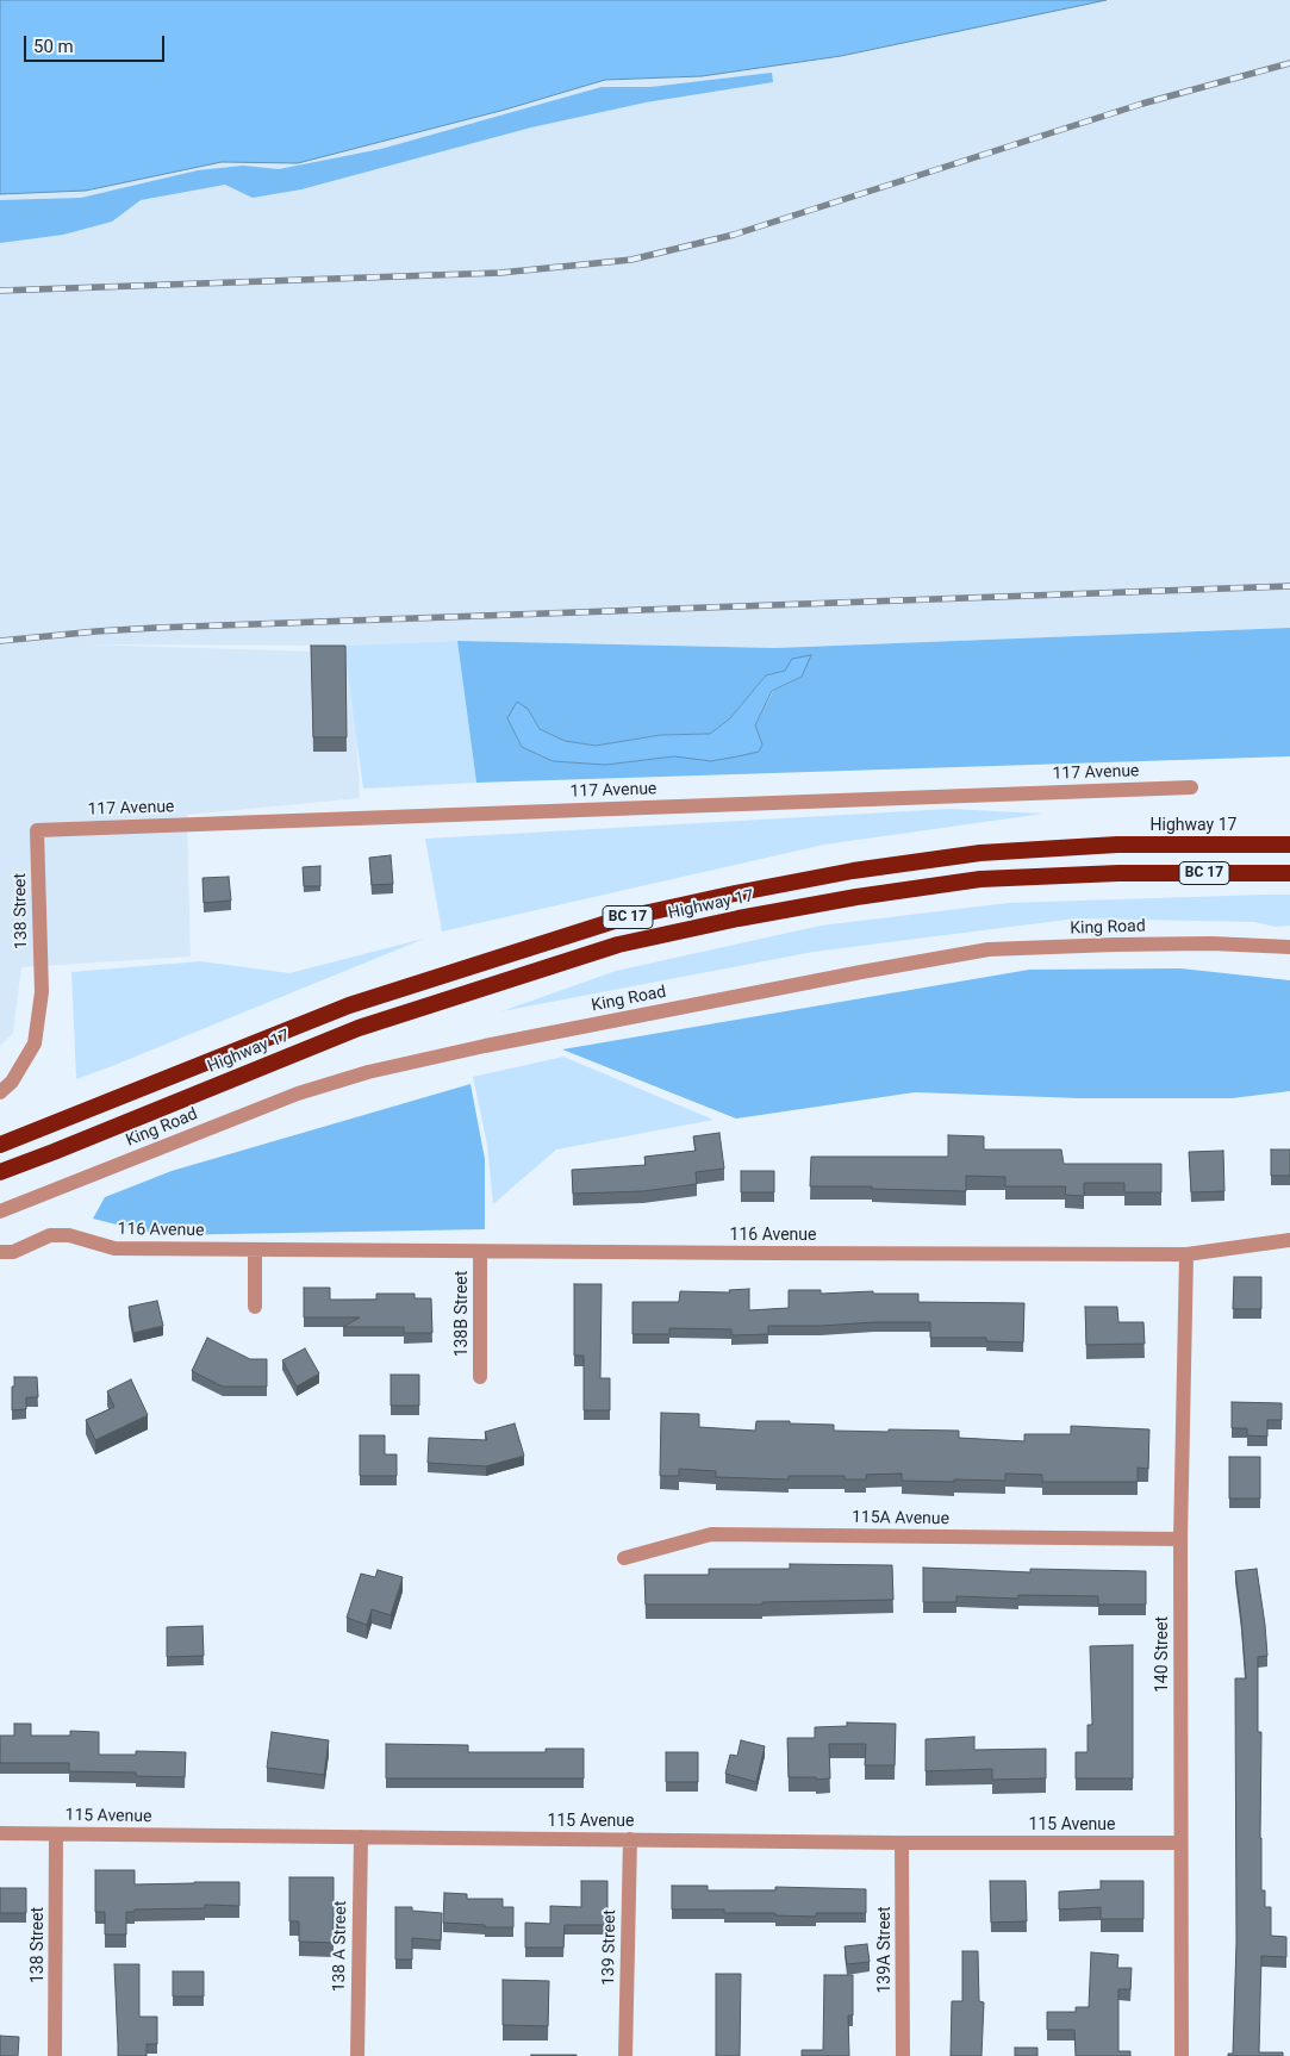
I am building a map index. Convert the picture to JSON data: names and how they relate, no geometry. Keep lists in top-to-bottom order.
{
  "streets": {
    "highway": ["Highway 17", "BC 17"],
    "street": [
      "117 Avenue",
      "138 Street",
      "King Road",
      "116 Avenue",
      "138B Street",
      "115A Avenue",
      "140 Street",
      "115 Avenue",
      "138 A Street",
      "139 Street",
      "139A Street"
    ]
  },
  "crossings": [
    ["117 Avenue", "138 Street"],
    ["138 Street", "115 Avenue"],
    ["116 Avenue", "138B Street"],
    ["116 Avenue", "140 Street"],
    ["115A Avenue", "140 Street"],
    ["140 Street", "115 Avenue"],
    ["115 Avenue", "138 A Street"],
    ["115 Avenue", "139 Street"],
    ["115 Avenue", "139A Street"]
  ],
  "scale_bar": "50 m"
}
